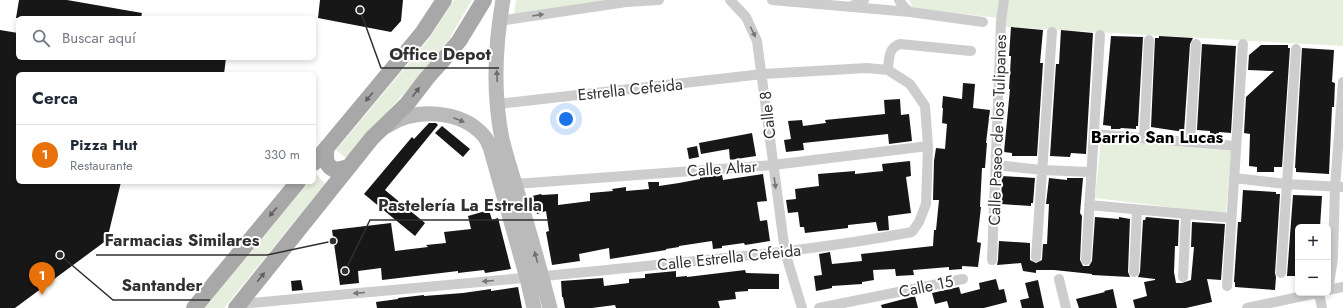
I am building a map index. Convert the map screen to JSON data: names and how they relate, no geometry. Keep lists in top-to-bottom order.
{
  "streets": {
    "street": [
      "Estrella Cefeida",
      "Calle 8",
      "Calle Paseo de los Tulipanes",
      "Calle Altar",
      "Calle Estrella Cefeida",
      "Calle 15"
    ]
  },
  "crossings": [
    ["Estrella Cefeida", "Calle 8"],
    ["Estrella Cefeida", "Calle Estrella Cefeida"],
    ["Calle 8", "Calle Altar"],
    ["Calle 8", "Calle Estrella Cefeida"],
    ["Calle Altar", "Calle Estrella Cefeida"]
  ],
  "one_way": ["Calle 8"],
  "districts": ["Barrio San Lucas"],
  "places": [
    "Office Depot",
    "Farmacias Similares",
    "Santander",
    "Pastelería La Estrella"
  ],
  "page": {
    "search": "Buscar aquí",
    "heading": "Cerca",
    "list": [
      {
        "mark": "1",
        "name": "Pizza Hut",
        "note": "Restaurante",
        "value": "330 m"
      }
    ],
    "map_buttons": ["+", "−"],
    "pins": "1"
  }
}
